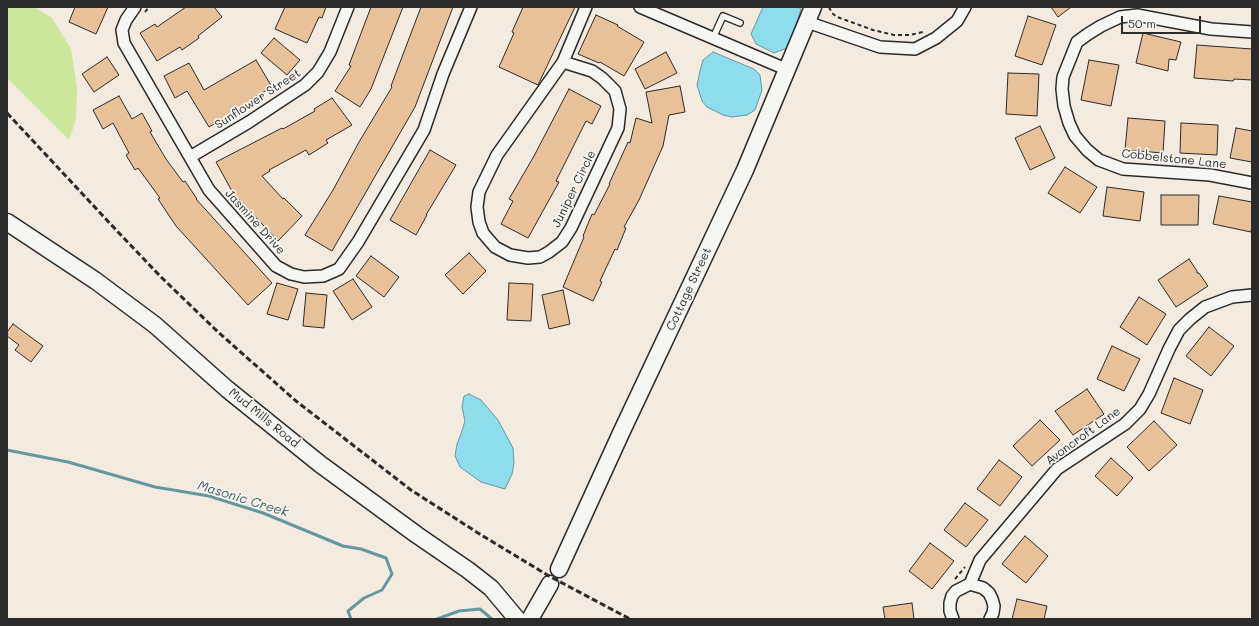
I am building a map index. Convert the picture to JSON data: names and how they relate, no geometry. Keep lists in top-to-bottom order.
{
  "streets": {
    "street": [
      "Sunflower Street",
      "Cobbelstone Lane",
      "Juniper Circle",
      "Jasmine Drive",
      "Cottage Street",
      "Mud Mills Road",
      "Avoncroft Lane"
    ]
  },
  "crossings": [
    ["Sunflower Street", "Jasmine Drive"]
  ],
  "water": ["Masonic Creek"],
  "scale_bar": "50 m"
}
